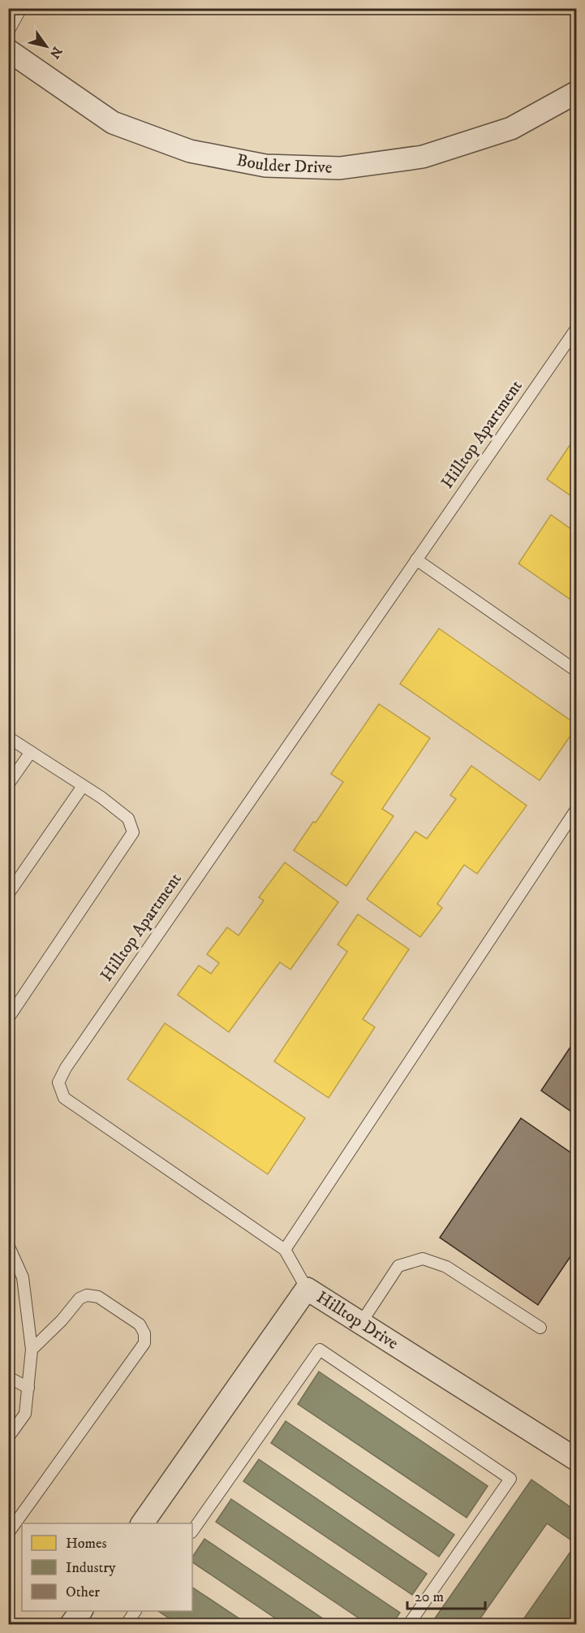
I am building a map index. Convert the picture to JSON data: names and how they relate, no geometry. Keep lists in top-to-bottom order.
{
  "streets": {
    "street": ["Boulder Drive", "Hilltop Drive"],
    "lane": ["Hilltop Apartment"]
  },
  "crossings": [
    ["Hilltop Apartment", "Hilltop Drive"]
  ],
  "legend": ["Homes", "Industry", "Other"],
  "scale_bar": "20 m",
  "north": "bottom right"
}
